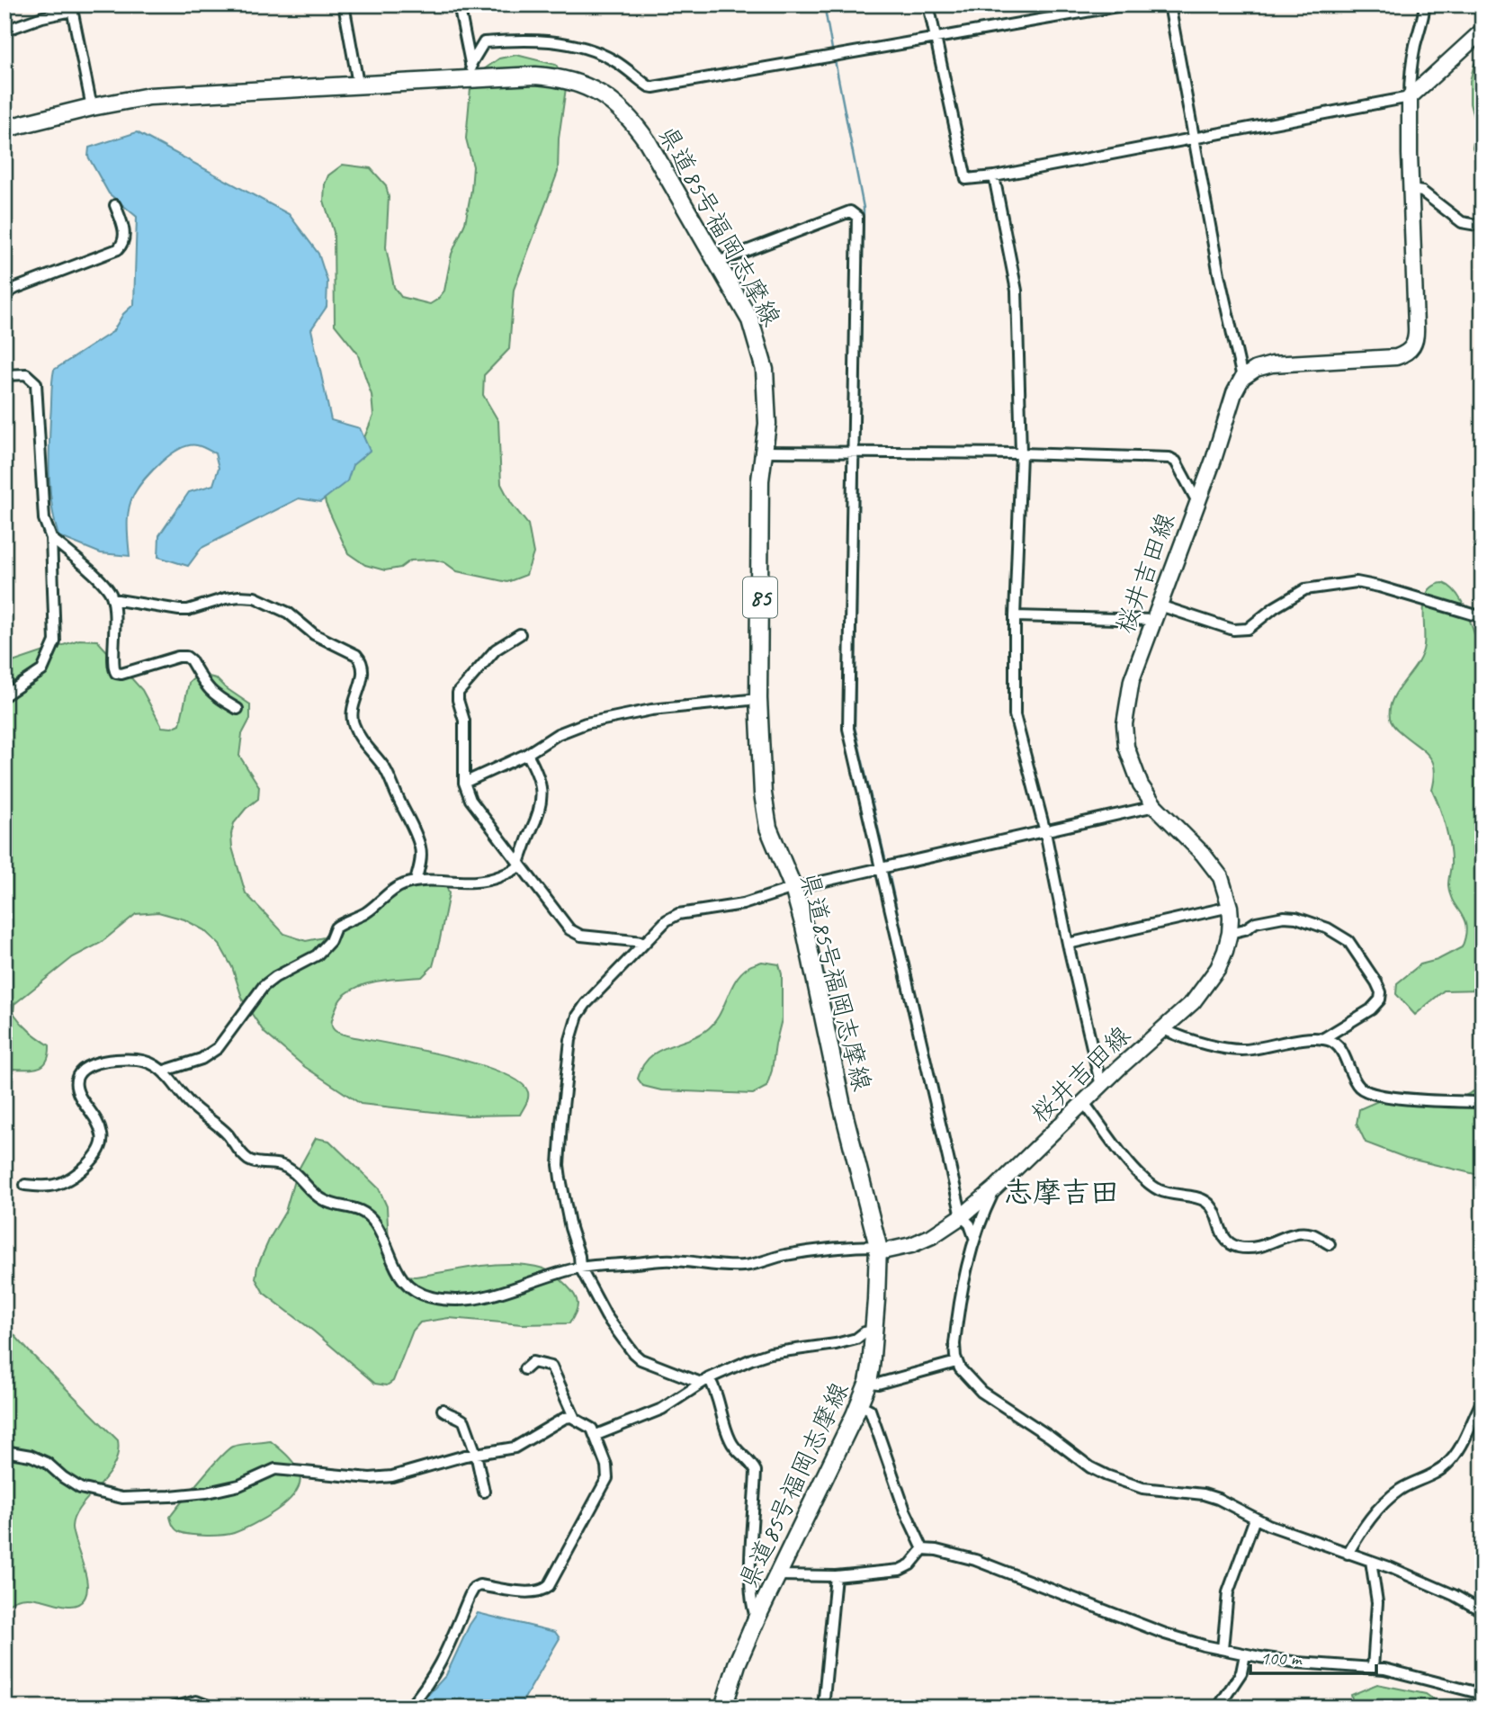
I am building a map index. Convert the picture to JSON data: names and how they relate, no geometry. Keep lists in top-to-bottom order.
{
  "streets": {
    "main road": ["県道85号福岡志摩線", "桜井吉田線", "85"]
  },
  "crossings": [
    ["県道85号福岡志摩線", "桜井吉田線"]
  ],
  "districts": ["志摩吉田"],
  "scale_bar": "100 m"
}
